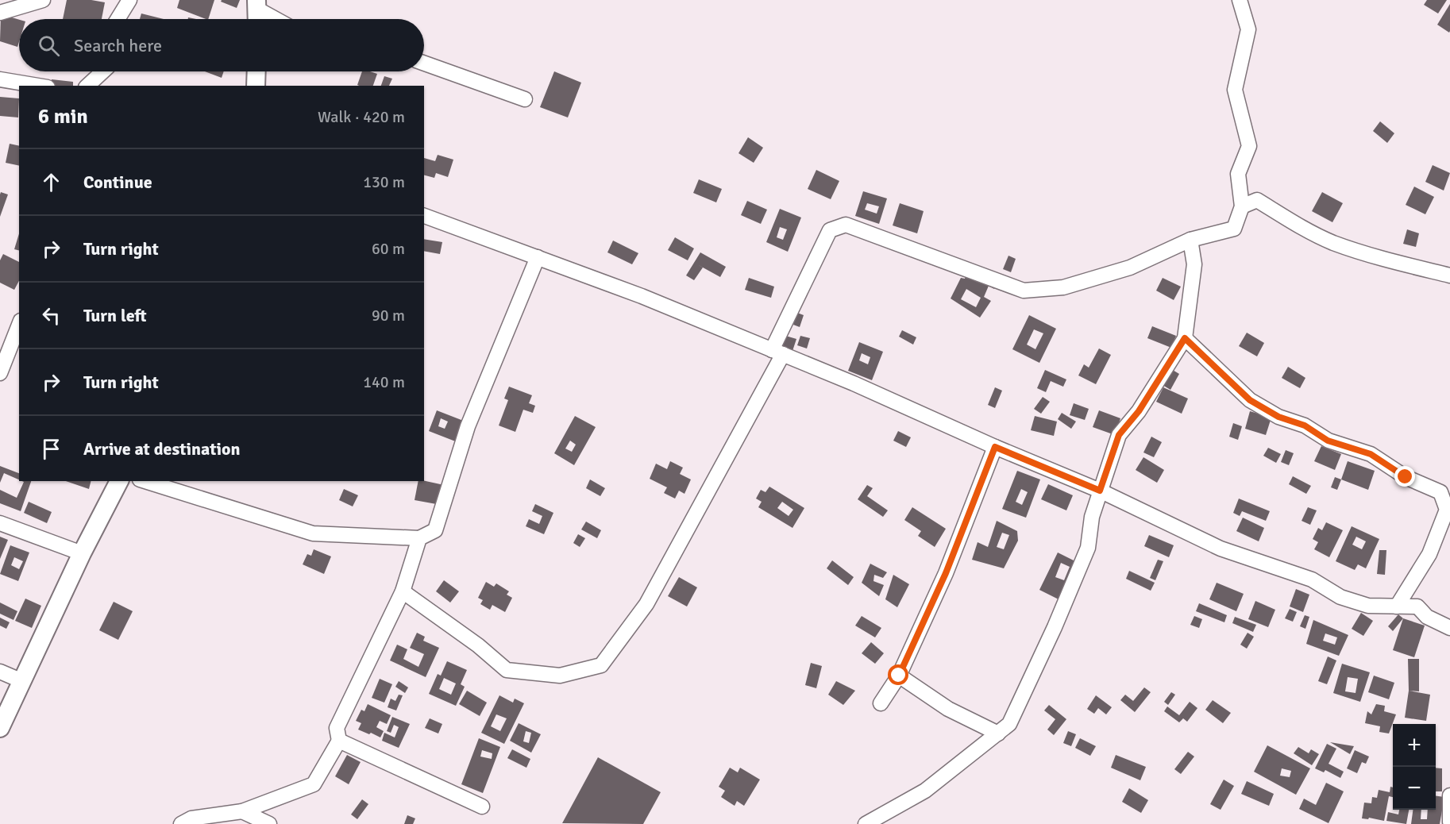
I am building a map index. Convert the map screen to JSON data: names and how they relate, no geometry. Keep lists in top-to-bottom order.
{
  "page": {
    "search": "Search here",
    "heading": ["6 min", "Walk · 420 m"],
    "list": [
      ["Continue", "130 m"],
      ["Turn right", "60 m"],
      ["Turn left", "90 m"],
      ["Turn right", "140 m"],
      "Arrive at destination"
    ],
    "map_buttons": ["+", "−"]
  }
}
